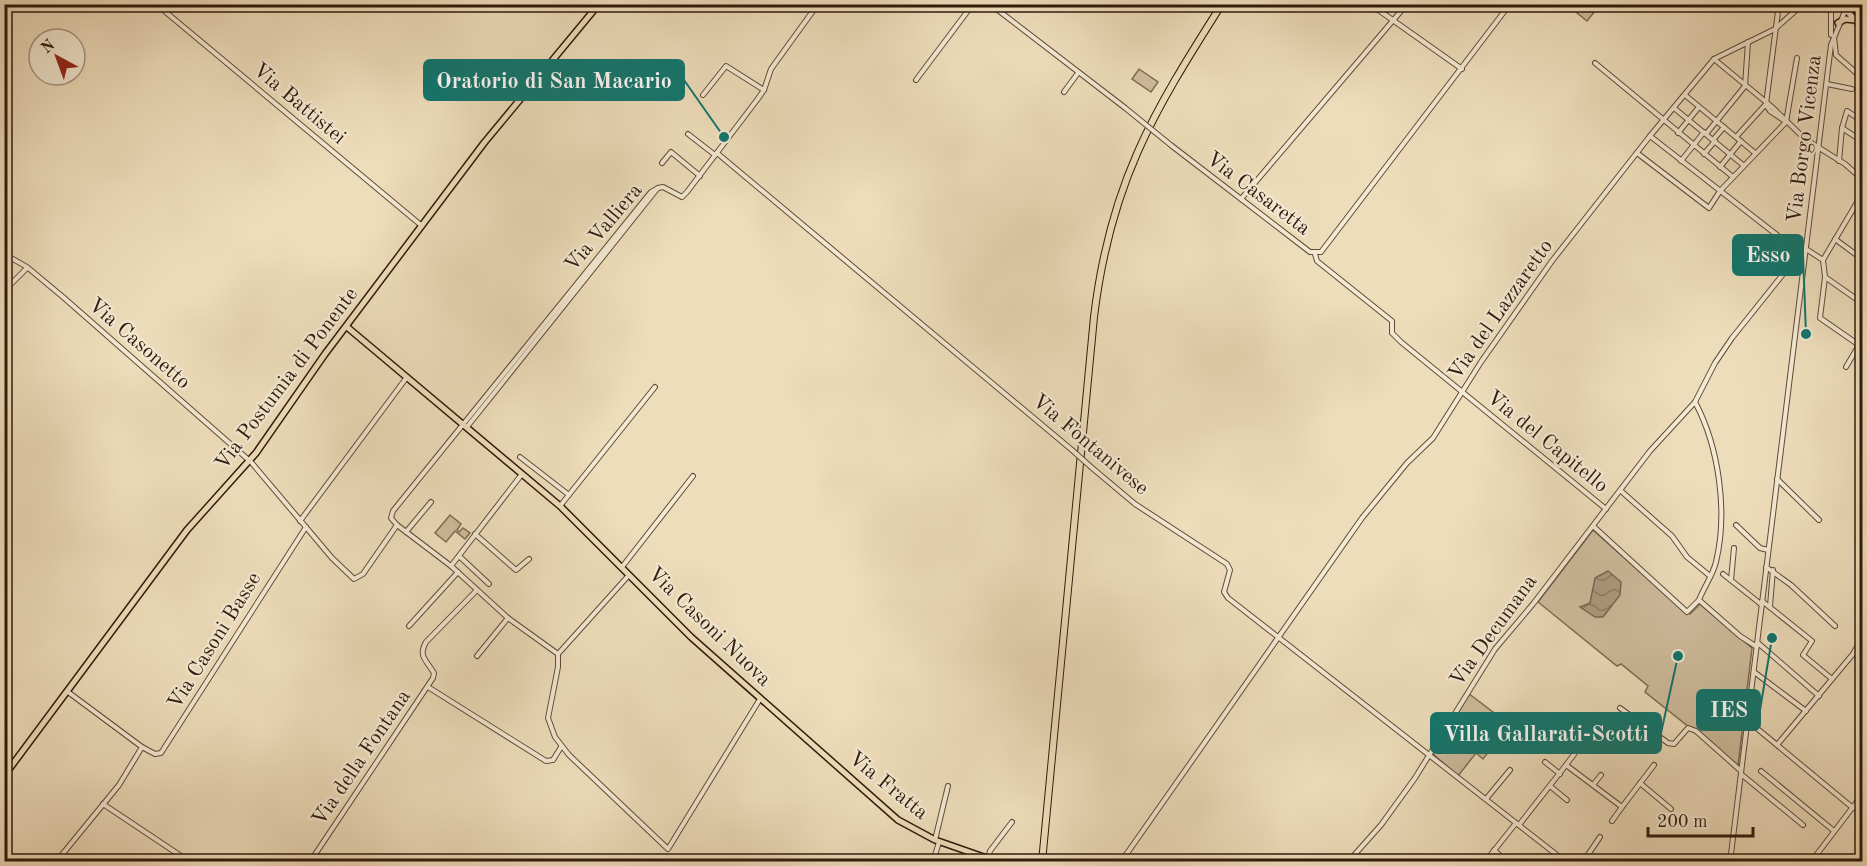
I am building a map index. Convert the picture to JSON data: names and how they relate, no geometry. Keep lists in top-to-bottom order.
{
  "streets": {
    "main road": ["Via Postumia di Ponente", "Via Casoni Nuova", "Via Fratta"],
    "street": [
      "Via Battistei",
      "Via Borgo Vicenza",
      "Via Casaretta",
      "Via Valliera",
      "Via del Lazzaretto",
      "Via Casonetto",
      "Via del Capitello",
      "Via Fontanivese",
      "Via Decumana",
      "Via Casoni Basse",
      "Via della Fontana"
    ]
  },
  "crossings": [
    ["Via Battistei", "Via Postumia di Ponente"],
    ["Via Casaretta", "Via del Capitello"],
    ["Via Valliera", "Via Casonetto"],
    ["Via Valliera", "Via Casoni Nuova"],
    ["Via del Lazzaretto", "Via del Capitello"],
    ["Via del Lazzaretto", "Via Fontanivese"],
    ["Via Casonetto", "Via Postumia di Ponente"],
    ["Via Casonetto", "Via Casoni Basse"],
    ["Via Postumia di Ponente", "Via Casoni Nuova"],
    ["Via del Capitello", "Via Decumana"],
    ["Via Fontanivese", "Via Decumana"],
    ["Via Casoni Nuova", "Via Fratta"]
  ],
  "places": [
    "Oratorio di San Macario",
    "Esso",
    "IES",
    "Villa Gallarati-Scotti"
  ],
  "scale_bar": "200 m",
  "north": "top left"
}
